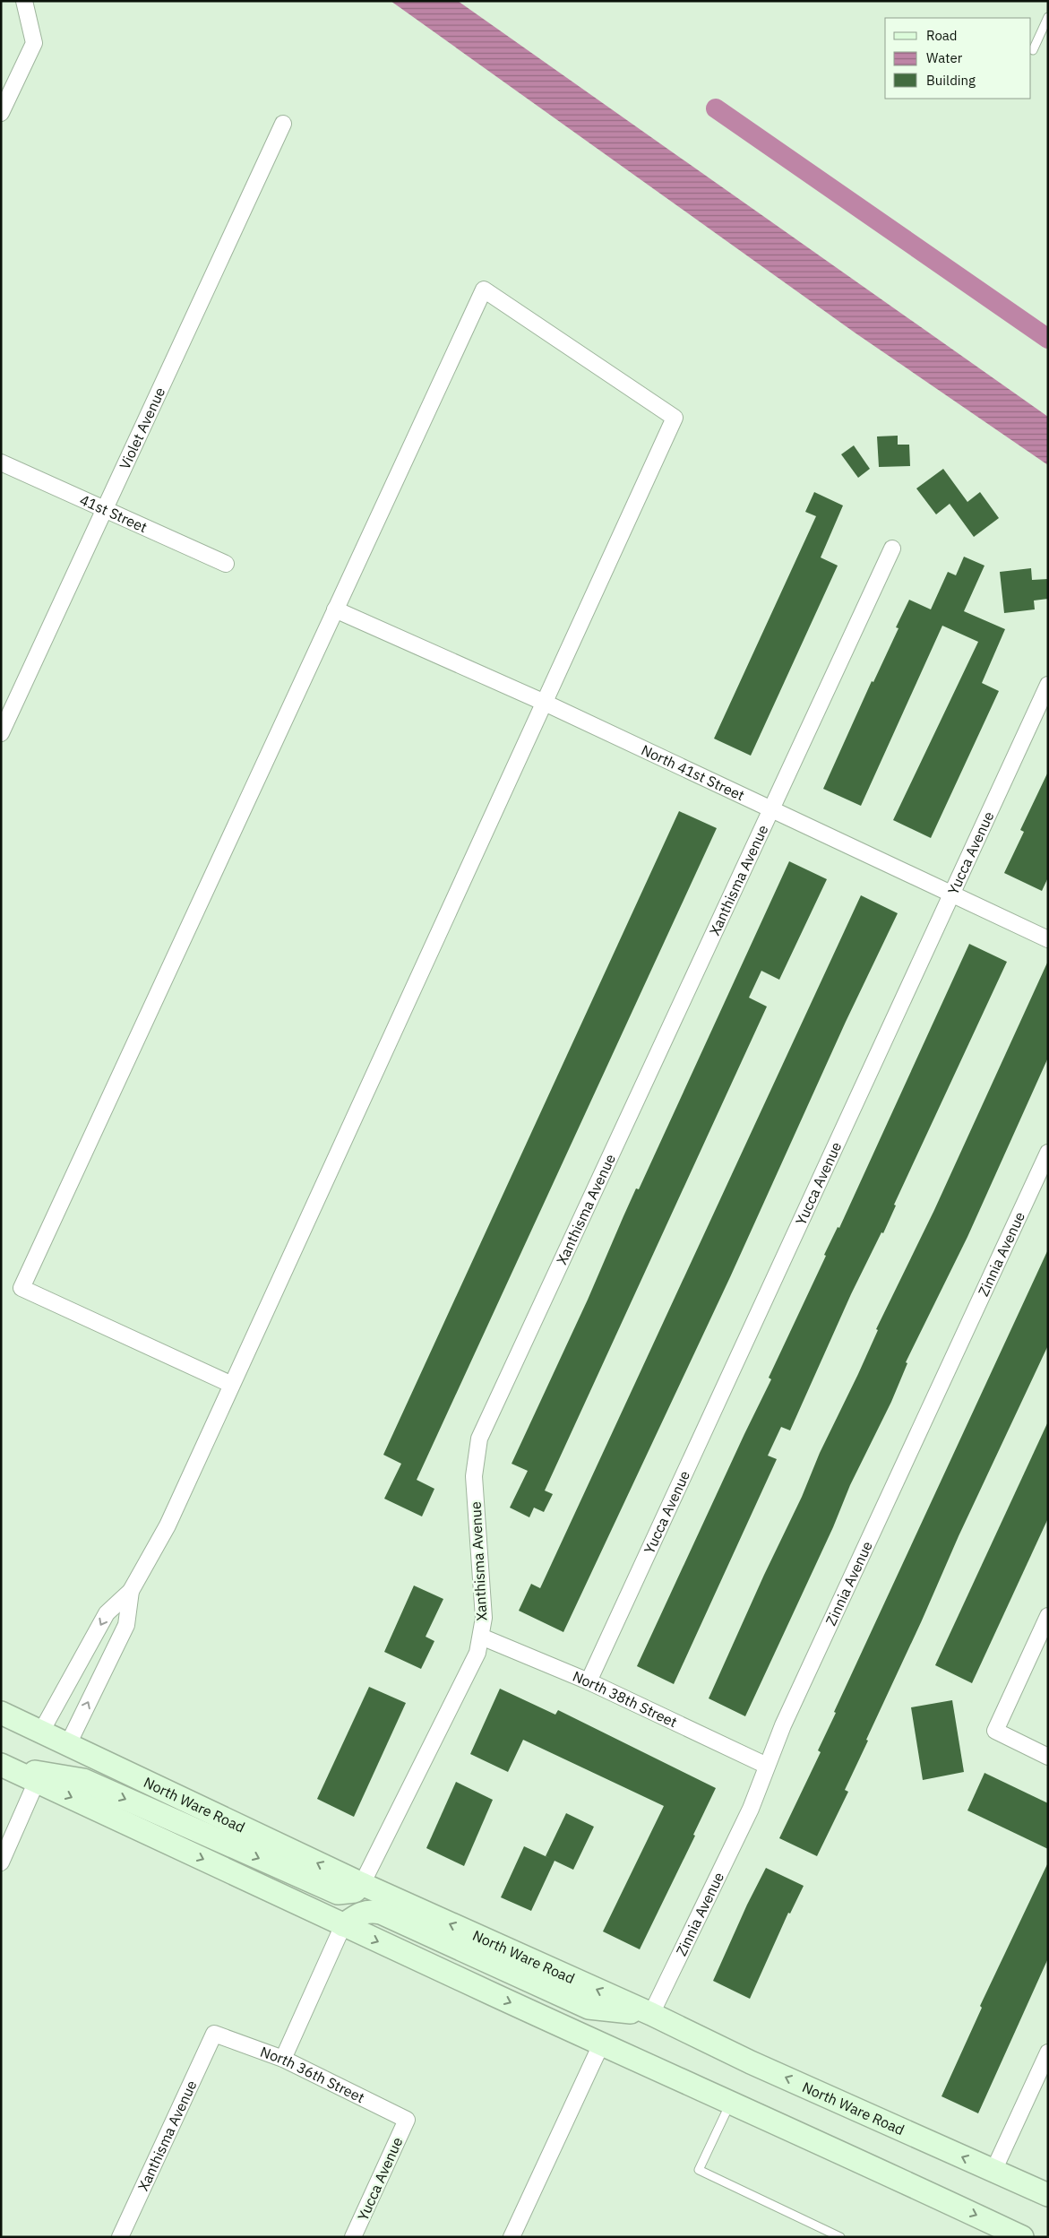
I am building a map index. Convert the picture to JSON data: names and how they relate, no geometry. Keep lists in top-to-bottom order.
{
  "streets": {
    "main road": ["North Ware Road"],
    "street": [
      "Violet Avenue",
      "41st Street",
      "North 41st Street",
      "Yucca Avenue",
      "Xanthisma Avenue",
      "Zinnia Avenue",
      "North 38th Street",
      "North 36th Street"
    ]
  },
  "crossings": [
    ["Violet Avenue", "41st Street"],
    ["North 41st Street", "Yucca Avenue"],
    ["North 41st Street", "Xanthisma Avenue"],
    ["Yucca Avenue", "North 38th Street"],
    ["Yucca Avenue", "North 36th Street"],
    ["Xanthisma Avenue", "North 38th Street"],
    ["Xanthisma Avenue", "North Ware Road"],
    ["Xanthisma Avenue", "North 36th Street"],
    ["Zinnia Avenue", "North 38th Street"],
    ["Zinnia Avenue", "North Ware Road"]
  ],
  "legend": ["Road", "Water", "Building"]
}
